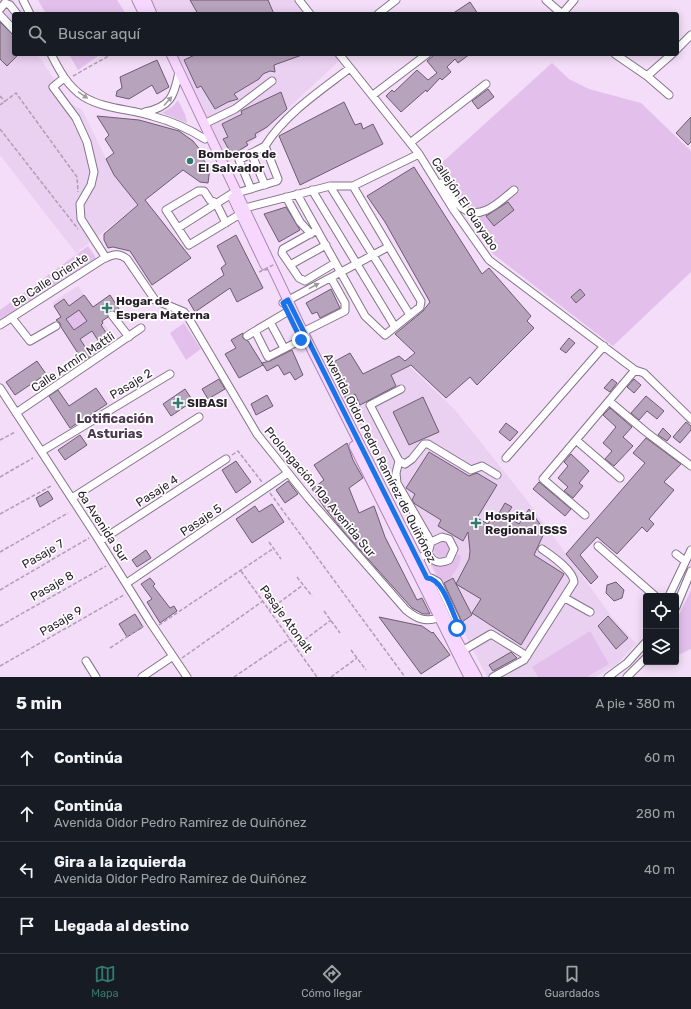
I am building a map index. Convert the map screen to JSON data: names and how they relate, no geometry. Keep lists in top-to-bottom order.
{
  "streets": {
    "main road": ["Avenida Oidor Pedro Ramírez de Quiñónez"],
    "street": [
      "Callejón El Guayabo",
      "8a Calle Oriente",
      "Calle Armín Mattli",
      "Pasaje 2",
      "Pasaje 4",
      "Prolongación 10a Avenida Sur",
      "Pasaje 5",
      "6a Avenida Sur"
    ],
    "path": [
      "Pasaje 7",
      "Pasaje 8",
      "Pasaje Atonalt",
      "Pasaje 9"
    ]
  },
  "crossings": [
    ["8a Calle Oriente", "Prolongación 10a Avenida Sur"],
    ["Calle Armín Mattli", "6a Avenida Sur"],
    ["Pasaje 2", "6a Avenida Sur"],
    ["Avenida Oidor Pedro Ramírez de Quiñónez", "Prolongación 10a Avenida Sur"],
    ["Pasaje 4", "6a Avenida Sur"],
    ["Prolongación 10a Avenida Sur", "Pasaje 5"],
    ["Pasaje 5", "6a Avenida Sur"],
    ["6a Avenida Sur", "Pasaje 7"],
    ["6a Avenida Sur", "Pasaje 8"],
    ["6a Avenida Sur", "Pasaje 9"]
  ],
  "districts": ["Lotificación Asturias"],
  "places": {
    "other": ["Bomberos de El Salvador"],
    "health": ["Hogar de Espera Materna", "SIBASI", "Hospital Regional ISSS"]
  },
  "page": {
    "search": "Buscar aquí",
    "heading": ["5 min", "A pie · 380 m"],
    "list": [
      ["Continúa", "60 m"],
      ["Continúa", "Avenida Oidor Pedro Ramírez de Quiñónez", "280 m"],
      ["Gira a la izquierda", "Avenida Oidor Pedro Ramírez de Quiñónez", "40 m"],
      "Llegada al destino"
    ],
    "nav": ["Mapa", "Cómo llegar", "Guardados"]
  }
}
